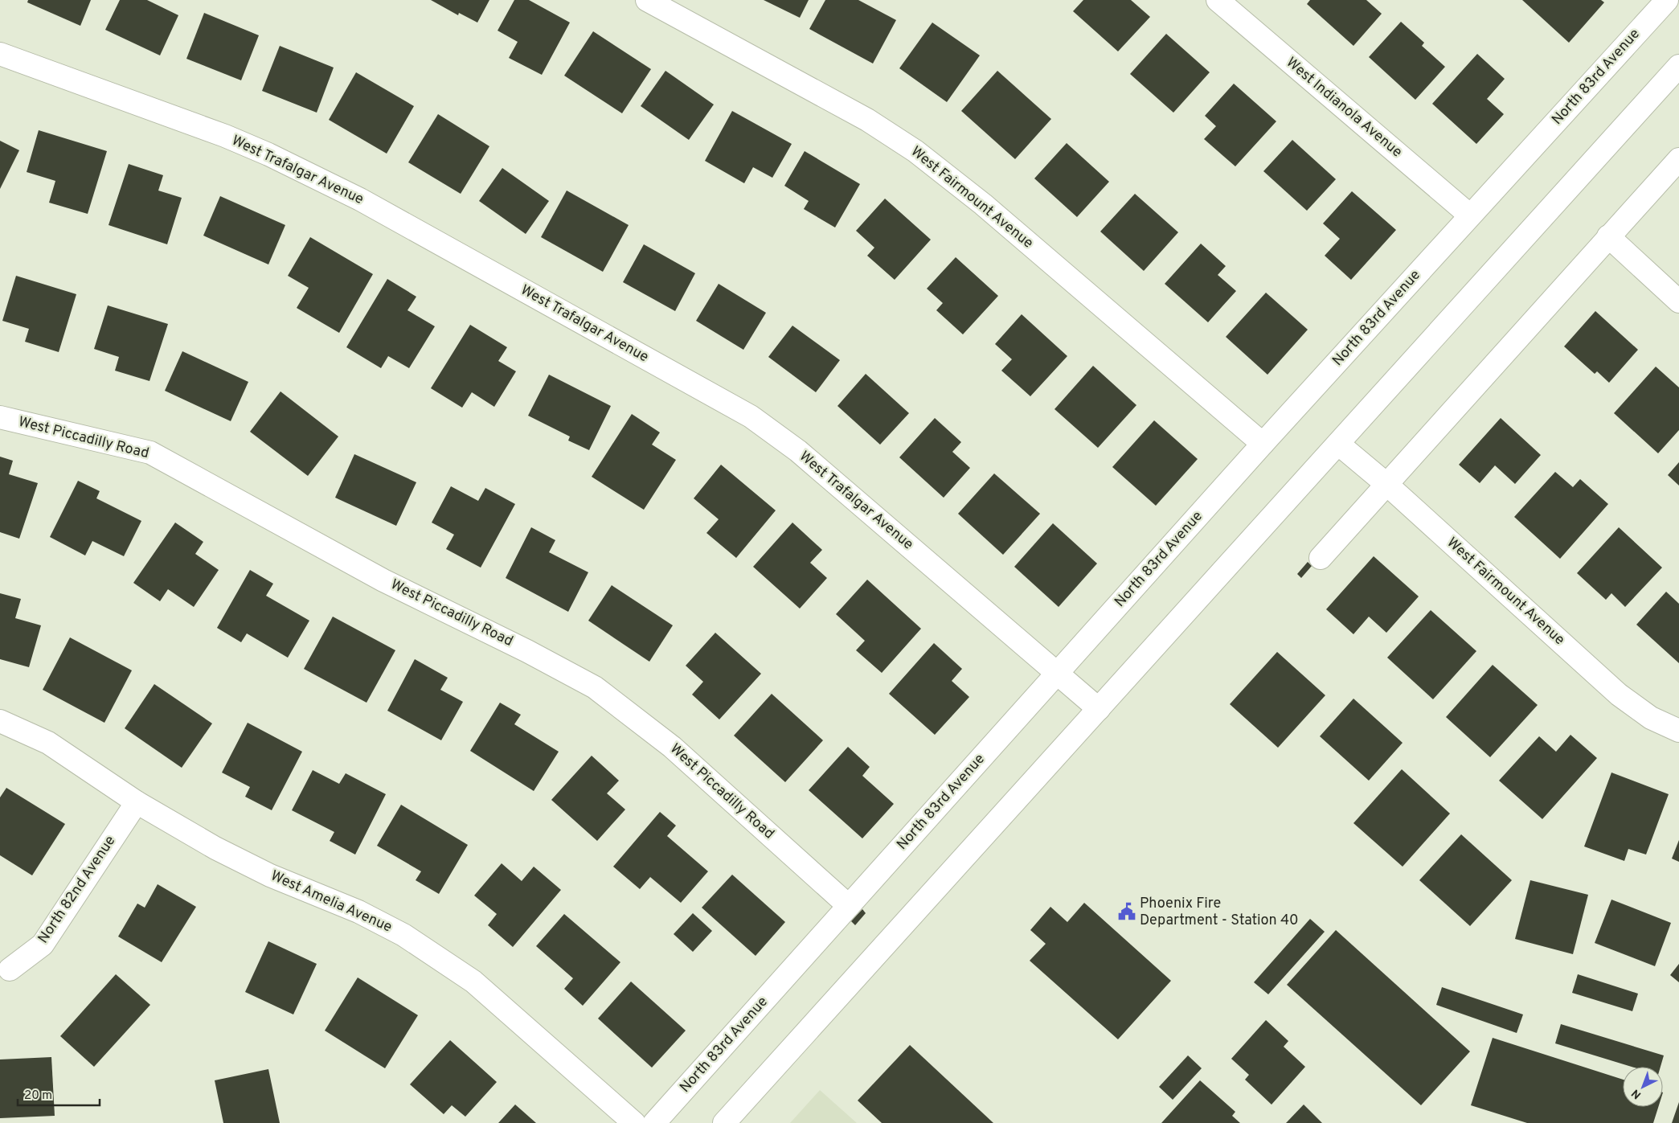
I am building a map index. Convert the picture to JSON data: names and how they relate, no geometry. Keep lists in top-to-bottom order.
{
  "streets": {
    "street": [
      "North 83rd Avenue",
      "West Indianola Avenue",
      "West Trafalgar Avenue",
      "West Fairmount Avenue",
      "West Piccadilly Road",
      "North 82nd Avenue",
      "West Amelia Avenue"
    ]
  },
  "crossings": [
    ["North 83rd Avenue", "West Indianola Avenue"],
    ["North 83rd Avenue", "West Trafalgar Avenue"],
    ["North 83rd Avenue", "West Fairmount Avenue"],
    ["North 83rd Avenue", "West Piccadilly Road"],
    ["North 82nd Avenue", "West Amelia Avenue"]
  ],
  "places": {
    "public building": ["Phoenix Fire Department - Station 40"]
  },
  "scale_bar": "20 m",
  "north": "bottom left"
}
